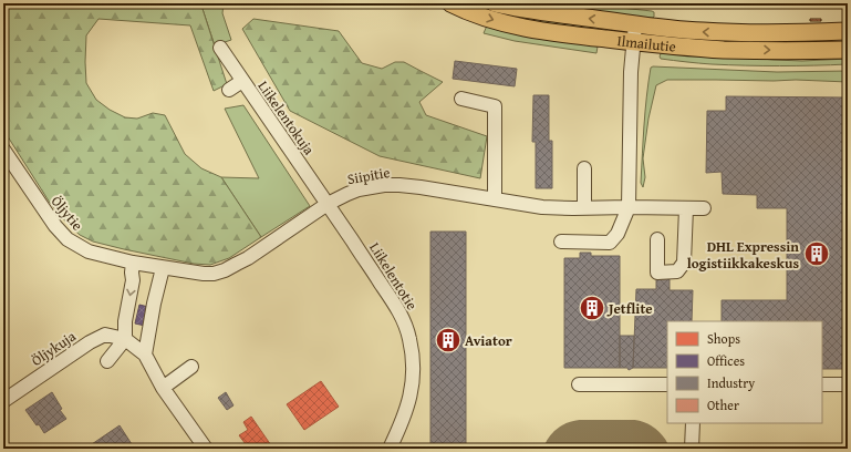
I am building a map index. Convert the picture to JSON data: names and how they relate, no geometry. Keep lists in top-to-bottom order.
{
  "streets": {
    "main road": ["Ilmailutie"],
    "street": [
      "Liikelentokuja",
      "Siipitie",
      "Öljytie",
      "Liikelentotie",
      "Öljykuja"
    ]
  },
  "crossings": [
    ["Liikelentokuja", "Siipitie"],
    ["Liikelentokuja", "Liikelentotie"],
    ["Siipitie", "Öljytie"],
    ["Siipitie", "Liikelentotie"]
  ],
  "places": {
    "building": ["DHL Expressin logistiikkakeskus", "Jetflite", "Aviator"]
  },
  "legend": [
    "Shops",
    "Offices",
    "Industry",
    "Other"
  ]
}
